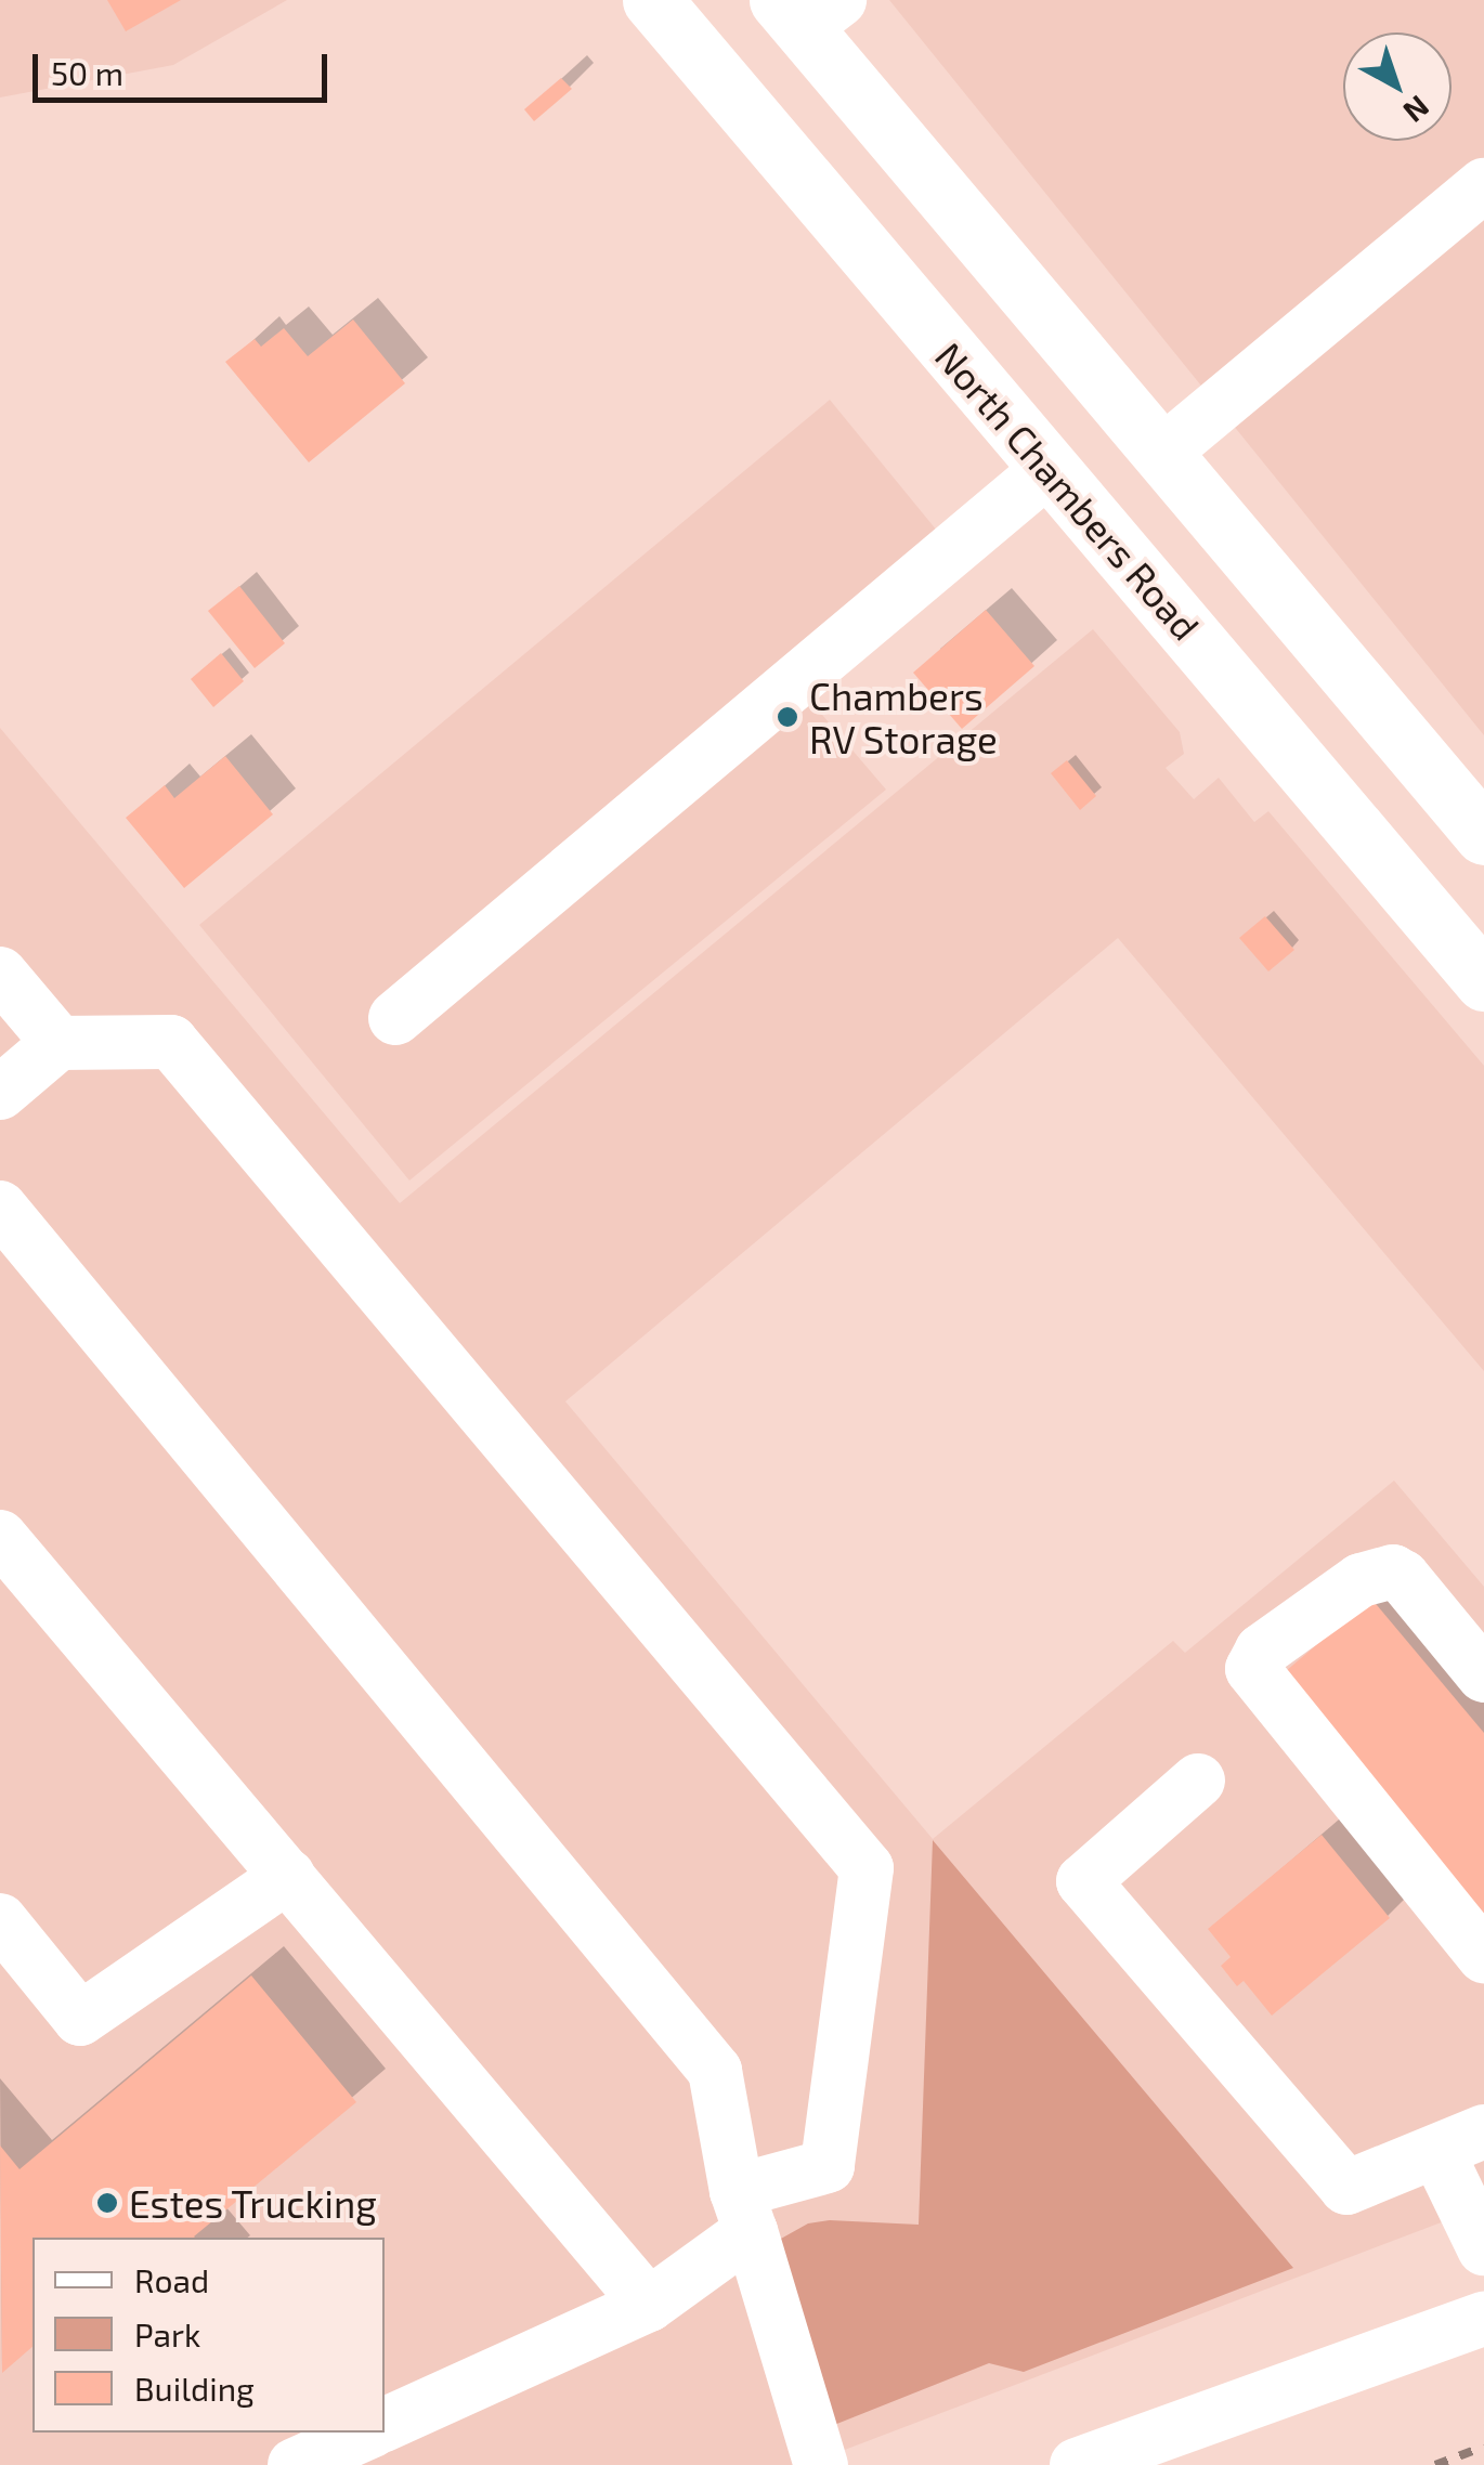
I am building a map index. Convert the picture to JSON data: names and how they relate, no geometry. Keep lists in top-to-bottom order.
{
  "streets": {
    "main road": ["North Chambers Road"]
  },
  "places": ["Chambers RV Storage", "Estes Trucking"],
  "legend": ["Road", "Park", "Building"],
  "scale_bar": "50 m",
  "north": "bottom right"
}
